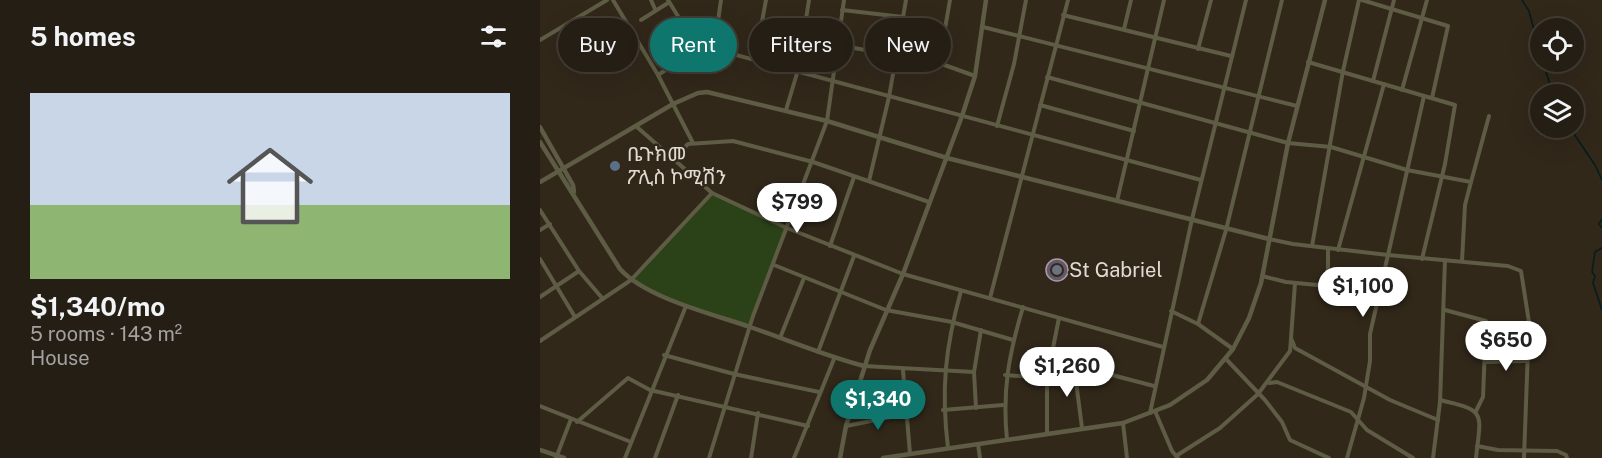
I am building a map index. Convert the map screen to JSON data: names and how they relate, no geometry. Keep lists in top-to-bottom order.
{
  "places": ["ቤጉክመ ፖሊስ ኮሚሽን", "St Gabriel"],
  "page": {
    "heading": "5 homes",
    "chip": [
      "Buy",
      "Rent",
      "Filters",
      "New"
    ],
    "list": [
      {
        "name": "$1,340/mo",
        "note": "5 rooms · 143 m² · House"
      }
    ],
    "price": [
      "$799",
      "$1,100",
      "$650",
      "$1,260",
      "$1,340"
    ]
  }
}
